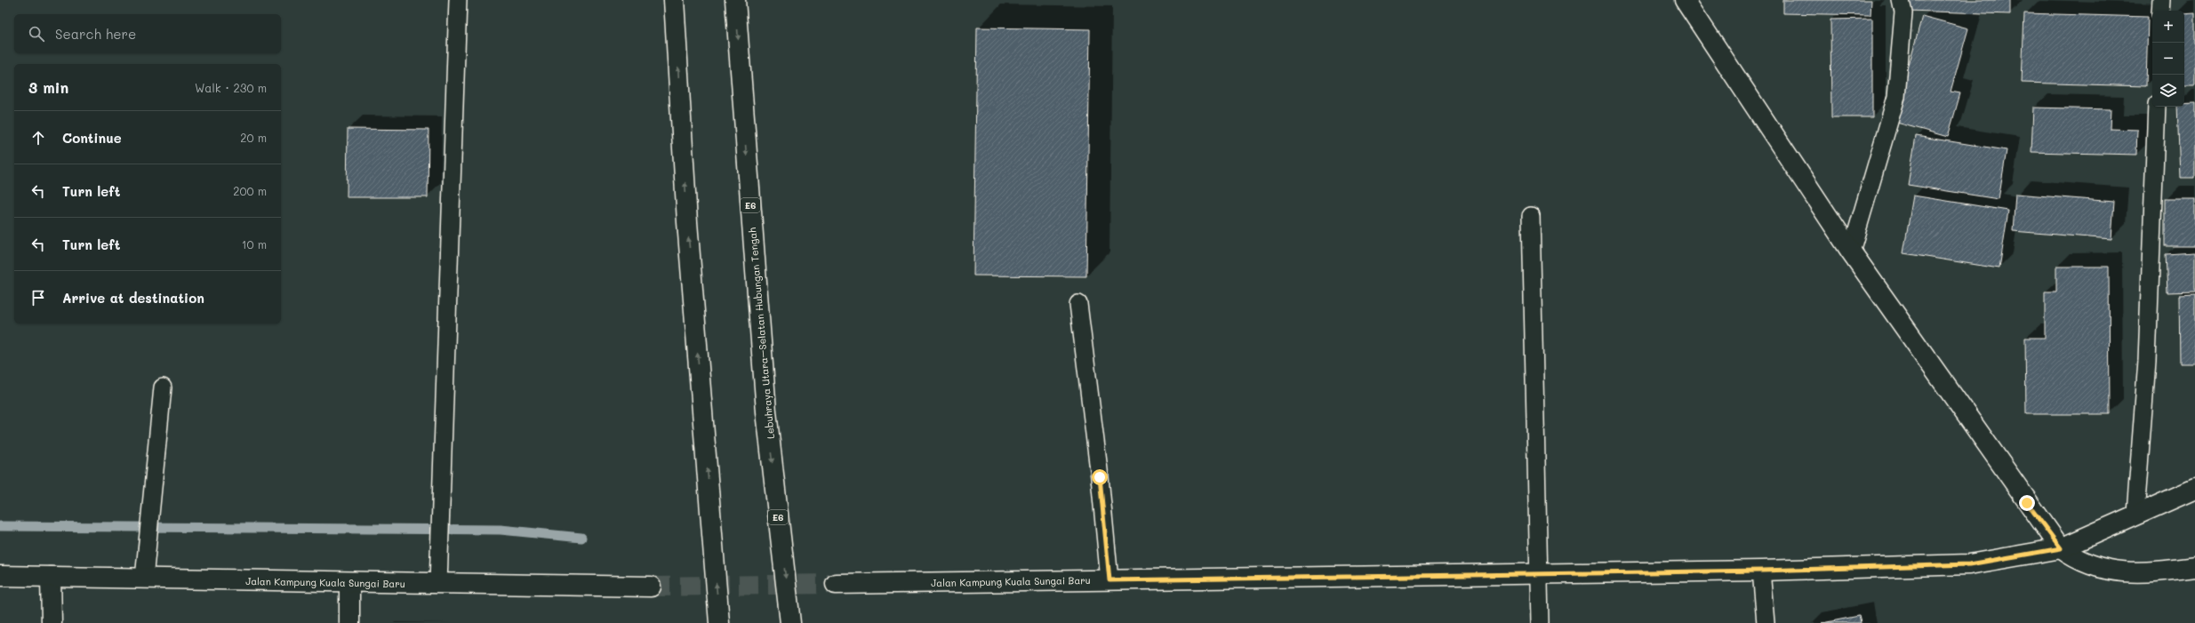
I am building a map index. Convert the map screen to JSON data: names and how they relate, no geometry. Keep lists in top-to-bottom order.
{
  "streets": {
    "main road": ["E6", "Lebuhraya Utara–Selatan Hubungan Tengah", "Jalan Kampung Kuala Sungai Baru"]
  },
  "page": {
    "map_buttons": ["+", "−"],
    "search": "Search here",
    "heading": ["3 min", "Walk · 230 m"],
    "list": [
      ["Continue", "20 m"],
      ["Turn left", "200 m"],
      ["Turn left", "10 m"],
      "Arrive at destination"
    ]
  }
}
